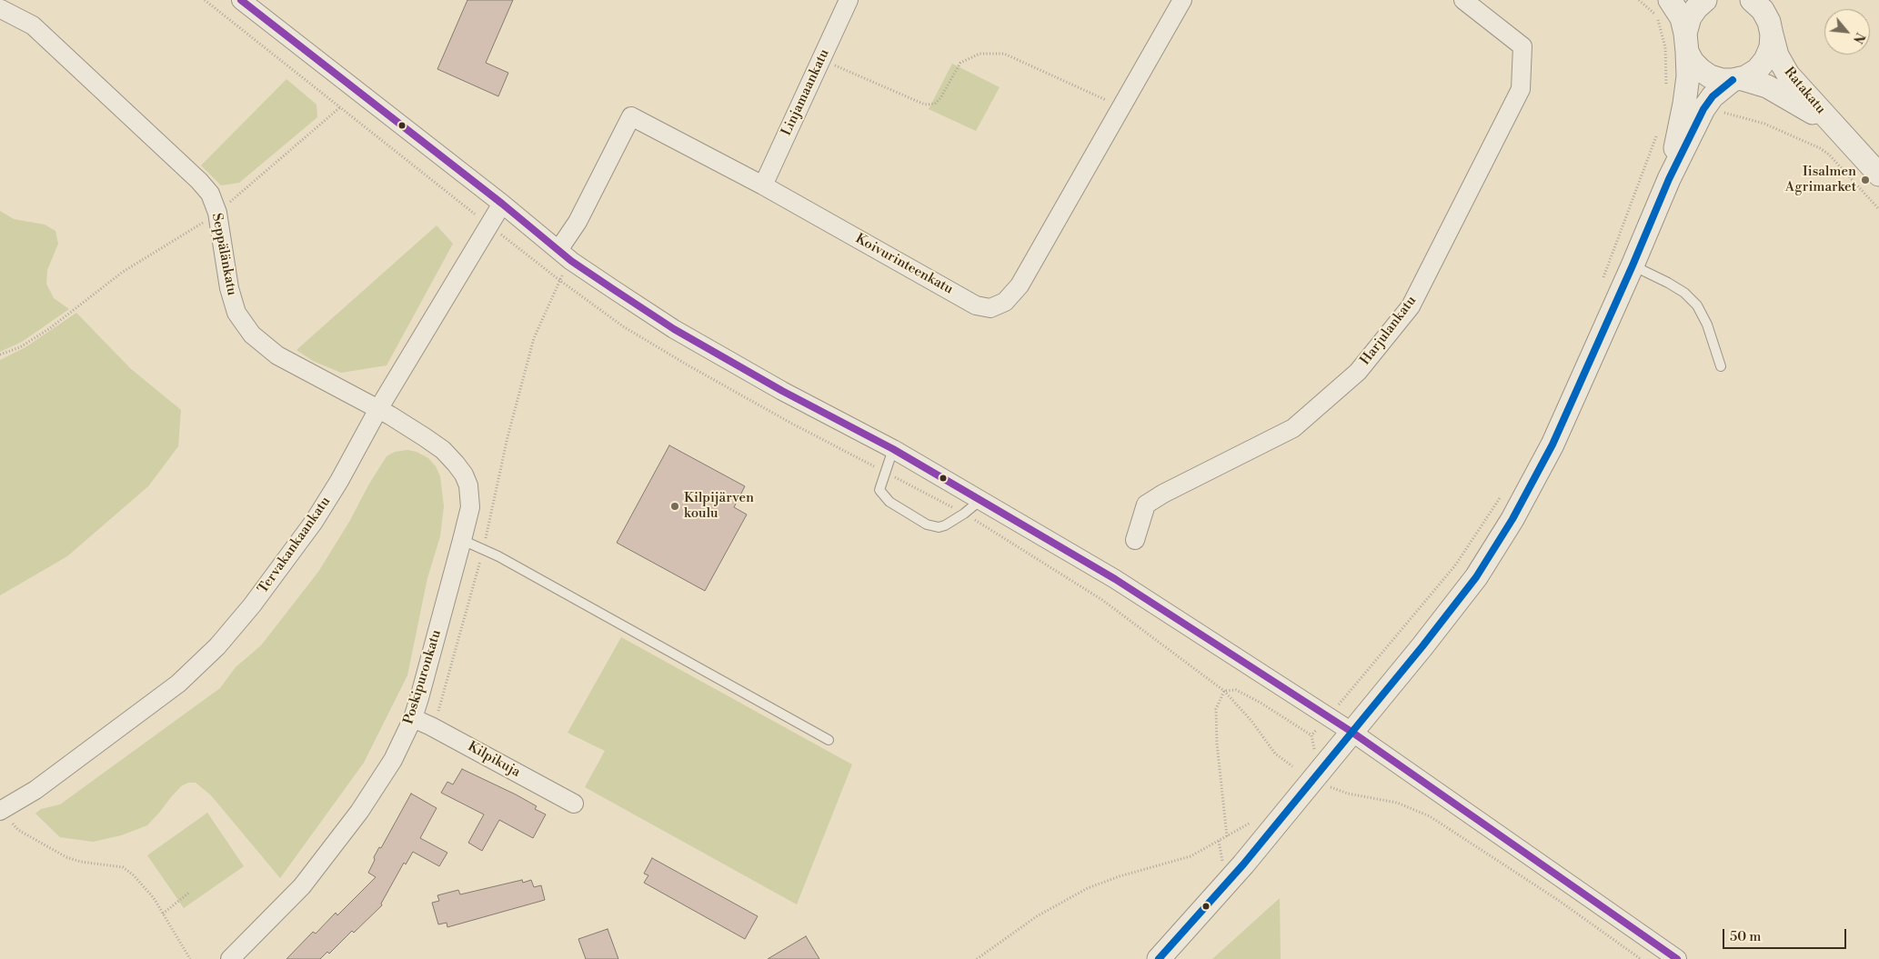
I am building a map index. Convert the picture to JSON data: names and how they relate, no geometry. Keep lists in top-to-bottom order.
{
  "streets": {
    "street": [
      "Ratakatu",
      "Linjamaankatu",
      "Seppälänkatu",
      "Koivurinteenkatu",
      "Harjulankatu",
      "Tervakankaankatu",
      "Poskipuronkatu",
      "Kilpikuja"
    ]
  },
  "crossings": [
    ["Linjamaankatu", "Koivurinteenkatu"],
    ["Seppälänkatu", "Tervakankaankatu"],
    ["Seppälänkatu", "Poskipuronkatu"],
    ["Tervakankaankatu", "Poskipuronkatu"],
    ["Poskipuronkatu", "Kilpikuja"]
  ],
  "places": ["Iisalmen Agrimarket", "Kilpijärven koulu"],
  "scale_bar": "50 m",
  "north": "bottom right"
}
